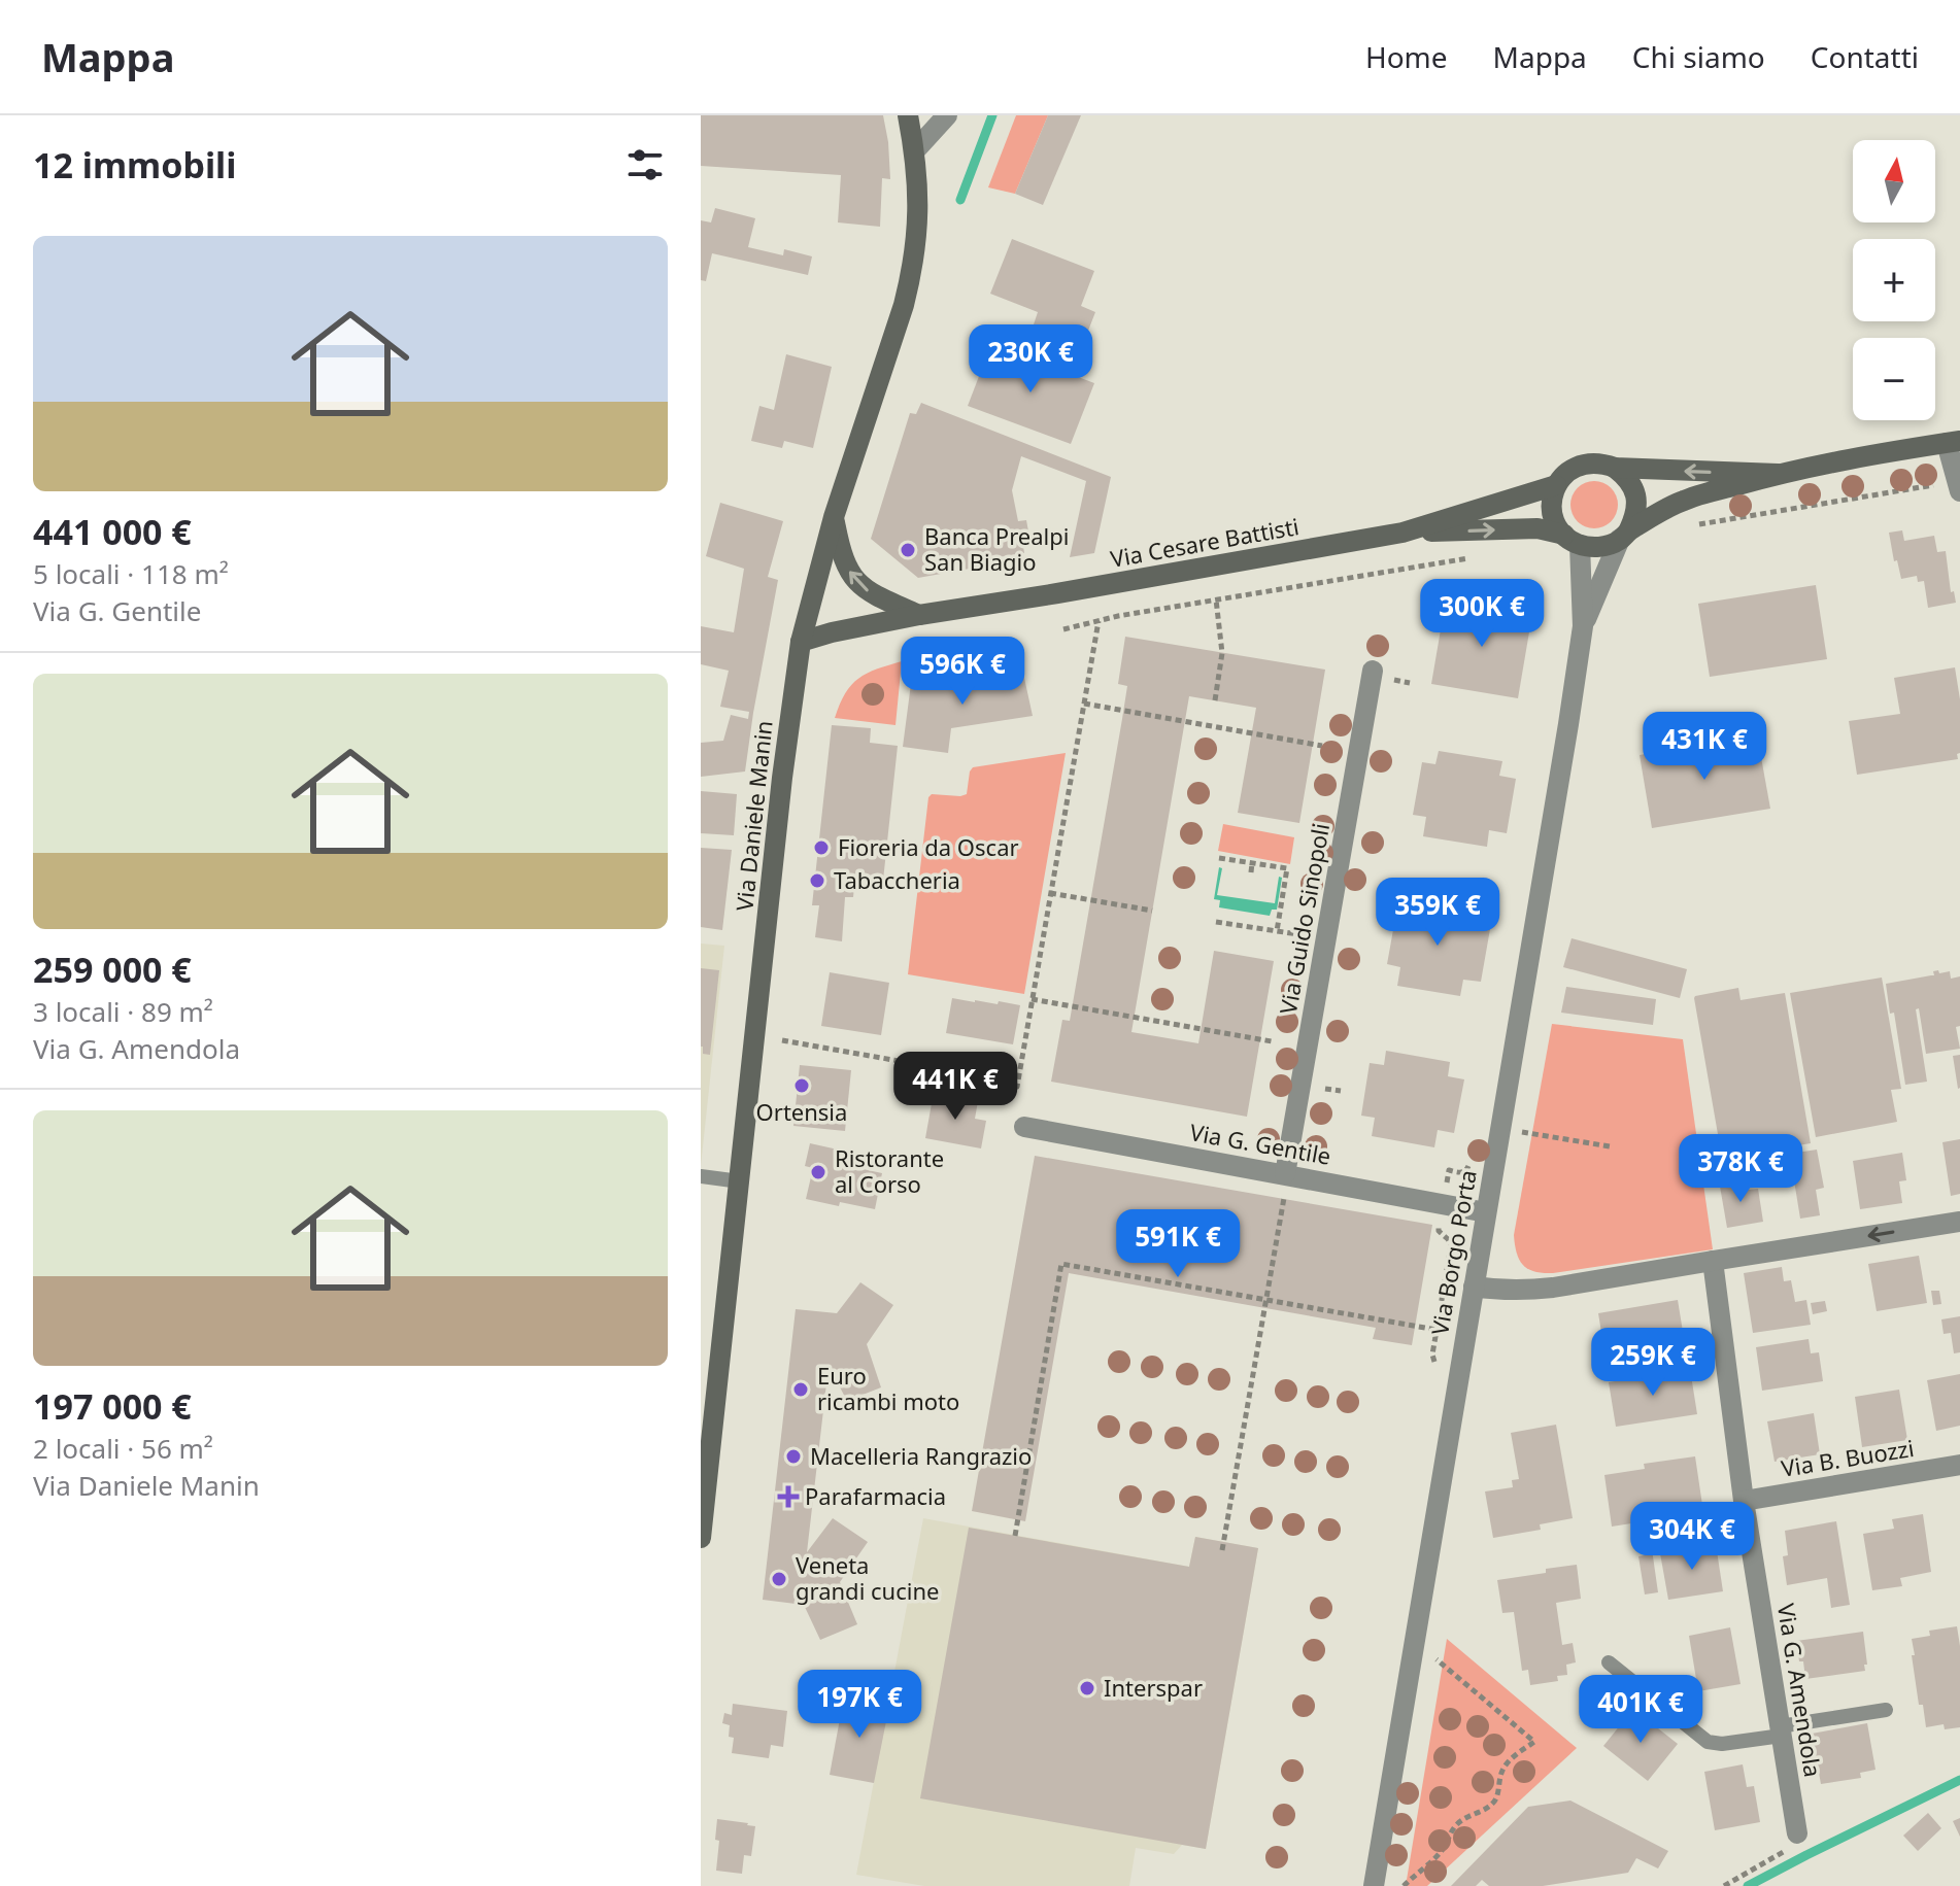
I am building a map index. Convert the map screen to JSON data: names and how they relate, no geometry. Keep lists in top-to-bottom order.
{
  "streets": {
    "street": [
      "Via Cesare Battisti",
      "Via Daniele Manin",
      "Via Guido Sinopoli",
      "Via G. Gentile",
      "Via Borgo Porta",
      "Via B. Buozzi",
      "Via G. Amendola"
    ]
  },
  "crossings": [
    ["Via Cesare Battisti", "Via Daniele Manin"],
    ["Via Cesare Battisti", "Via Borgo Porta"],
    ["Via Guido Sinopoli", "Via G. Gentile"],
    ["Via G. Gentile", "Via Borgo Porta"],
    ["Via B. Buozzi", "Via G. Amendola"]
  ],
  "places": {
    "other": [
      "Banca Prealpi San Biagio",
      "Fioreria da Oscar",
      "Tabaccheria",
      "Ortensia",
      "Ristorante al Corso",
      "Euro ricambi moto",
      "Macelleria Rangrazio",
      "Veneta grandi cucine",
      "Interspar"
    ],
    "health": ["Parafarmacia"]
  },
  "north": "top",
  "page": {
    "header": "Mappa",
    "nav": [
      "Home",
      "Mappa",
      "Chi siamo",
      "Contatti"
    ],
    "heading": "12 immobili",
    "map_buttons": ["+", "−"],
    "list": [
      {
        "name": "441 000 €",
        "note": "5 locali · 118 m² · Via G. Gentile"
      },
      {
        "name": "259 000 €",
        "note": "3 locali · 89 m² · Via G. Amendola"
      },
      {
        "name": "197 000 €",
        "note": "2 locali · 56 m² · Via Daniele Manin"
      }
    ],
    "price": [
      "230K €",
      "300K €",
      "596K €",
      "431K €",
      "359K €",
      "441K €",
      "378K €",
      "591K €",
      "259K €",
      "304K €",
      "197K €",
      "401K €"
    ]
  }
}
